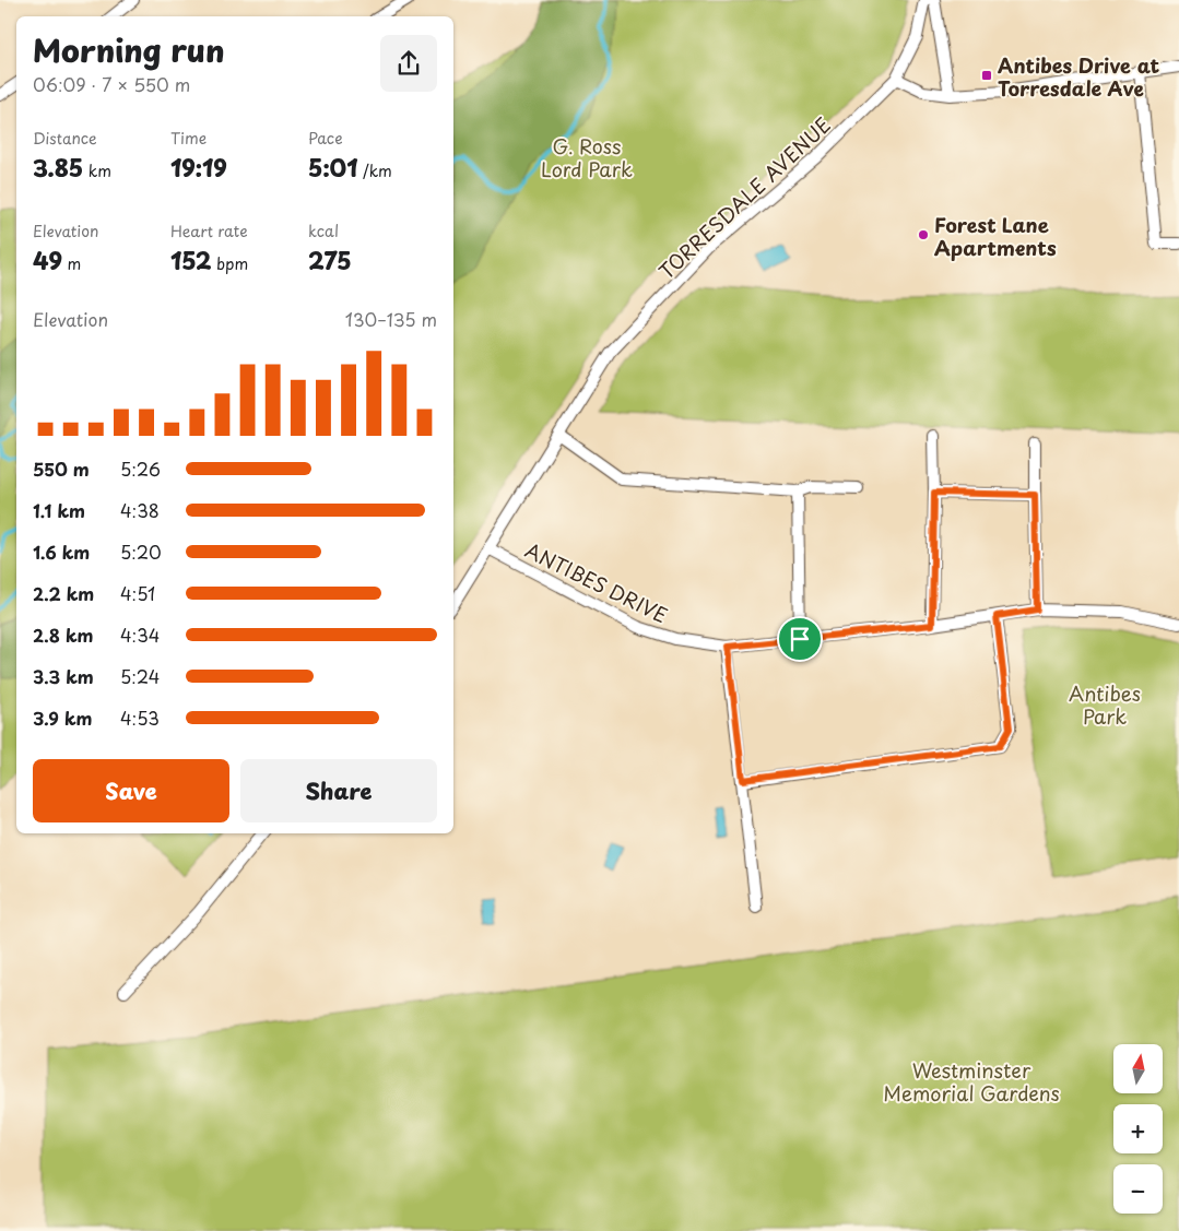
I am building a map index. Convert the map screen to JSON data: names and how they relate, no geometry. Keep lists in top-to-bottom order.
{
  "streets": {
    "street": ["TORRESDALE AVENUE", "ANTIBES DRIVE"]
  },
  "crossings": [
    ["TORRESDALE AVENUE", "ANTIBES DRIVE"]
  ],
  "parks": ["G. Ross Lord Park", "Antibes Park", "Westminster Memorial Gardens"],
  "places": {
    "transit": ["Antibes Drive at Torresdale Ave"],
    "other": ["Forest Lane Apartments"]
  },
  "north": "top",
  "page": {
    "heading": ["Morning run", "06:09 · 7 × 550 m"],
    "stats": [
      ["Distance", "3.85 km"],
      ["Time", "19:19"],
      ["Pace", "5:01 /km"],
      ["Elevation", "49 m"],
      ["Heart rate", "152 bpm"],
      ["kcal", "275"]
    ],
    "chart": ["Elevation", "130–135 m"],
    "list": [
      {
        "name": "550 m",
        "note": "5:26"
      },
      {
        "name": "1.1 km",
        "note": "4:38"
      },
      {
        "name": "1.6 km",
        "note": "5:20"
      },
      {
        "name": "2.2 km",
        "note": "4:51"
      },
      {
        "name": "2.8 km",
        "note": "4:34"
      },
      {
        "name": "3.3 km",
        "note": "5:24"
      },
      {
        "name": "3.9 km",
        "note": "4:53"
      }
    ],
    "buttons": ["Save", "Share"],
    "map_buttons": ["+", "−"]
  }
}
